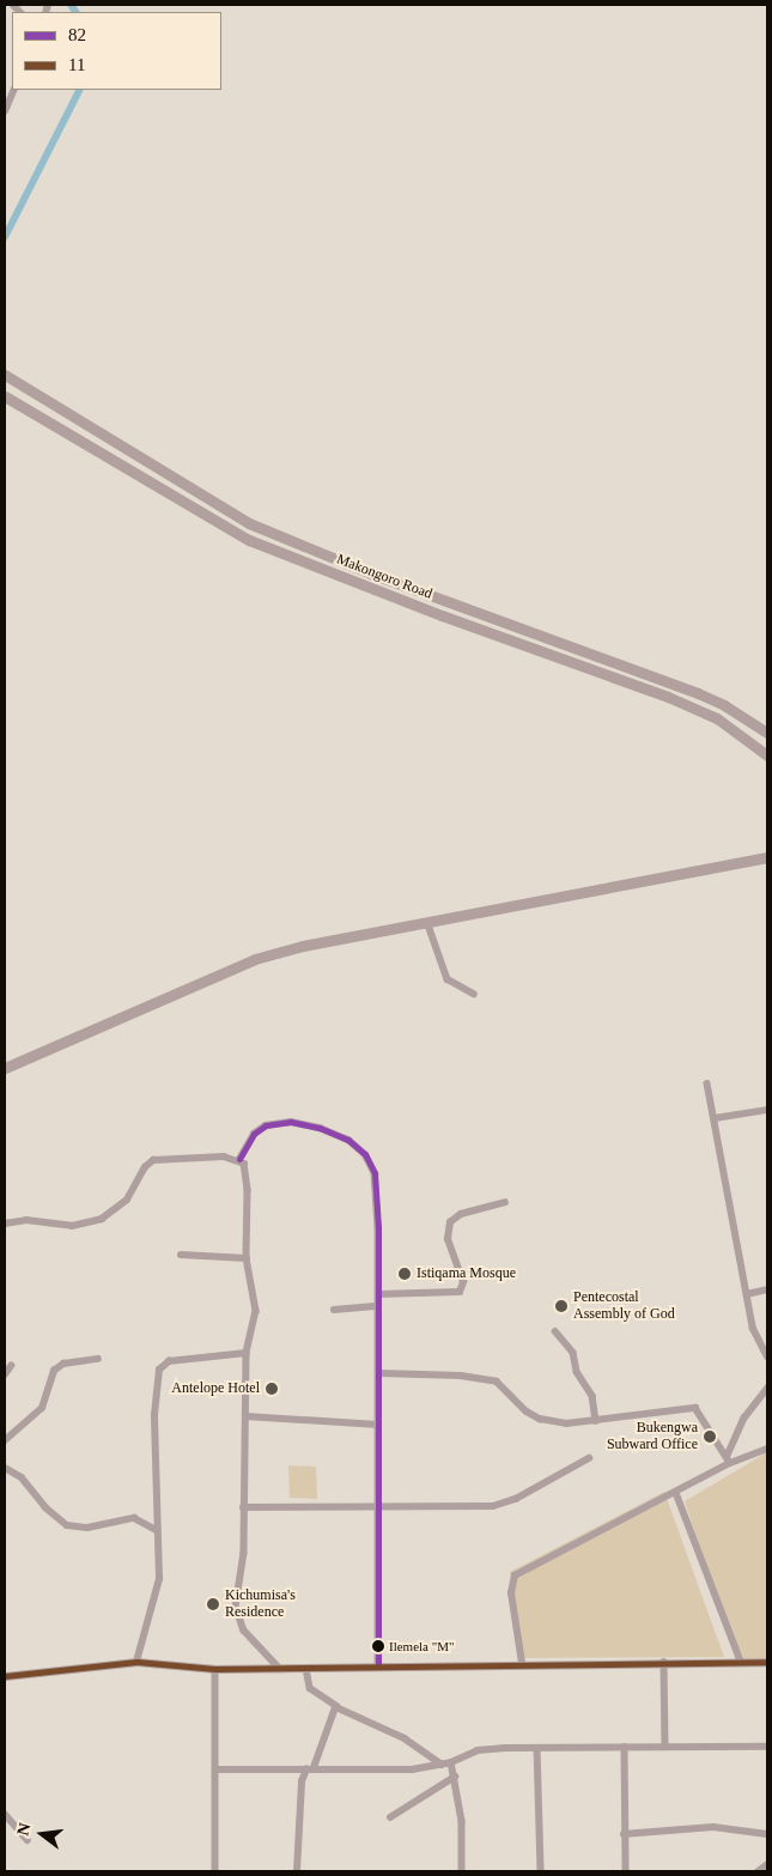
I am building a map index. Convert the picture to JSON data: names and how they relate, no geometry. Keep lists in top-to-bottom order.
{
  "streets": {
    "main road": ["Makongoro Road"]
  },
  "places": [
    "Istiqama Mosque",
    "Pentecostal Assembly of God",
    "Antelope Hotel",
    "Bukengwa Subward Office",
    "Kichumisa's Residence",
    "Ilemela \"M\""
  ],
  "lines": ["transit line 82", "transit line 11"],
  "legend": ["82", "11"],
  "north": "left"
}
